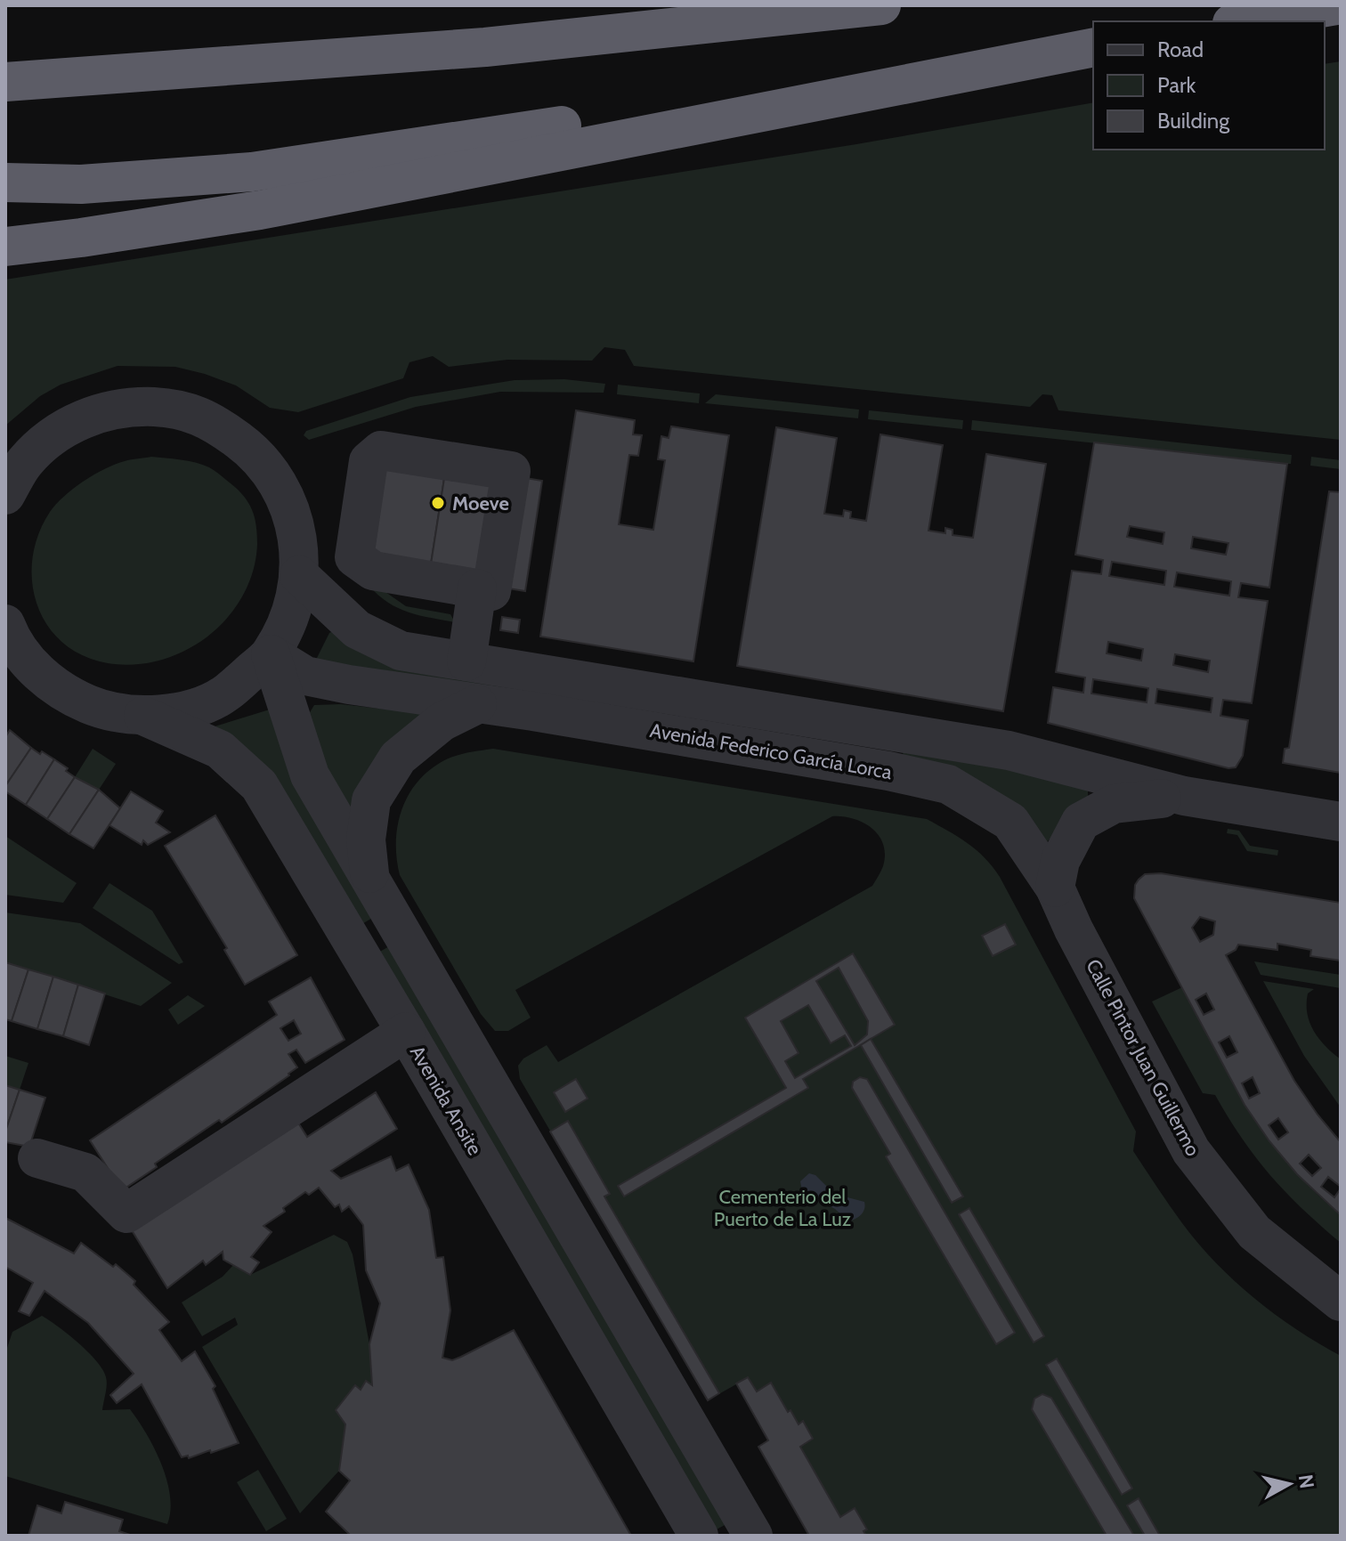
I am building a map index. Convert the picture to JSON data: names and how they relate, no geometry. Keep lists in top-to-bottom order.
{
  "streets": {
    "street": ["Avenida Federico García Lorca", "Calle Pintor Juan Guillermo", "Avenida Ansite"]
  },
  "crossings": [
    ["Avenida Federico García Lorca", "Calle Pintor Juan Guillermo"]
  ],
  "parks": ["Cementerio del Puerto de La Luz"],
  "places": ["Moeve"],
  "legend": ["Road", "Park", "Building"],
  "north": "right"
}
